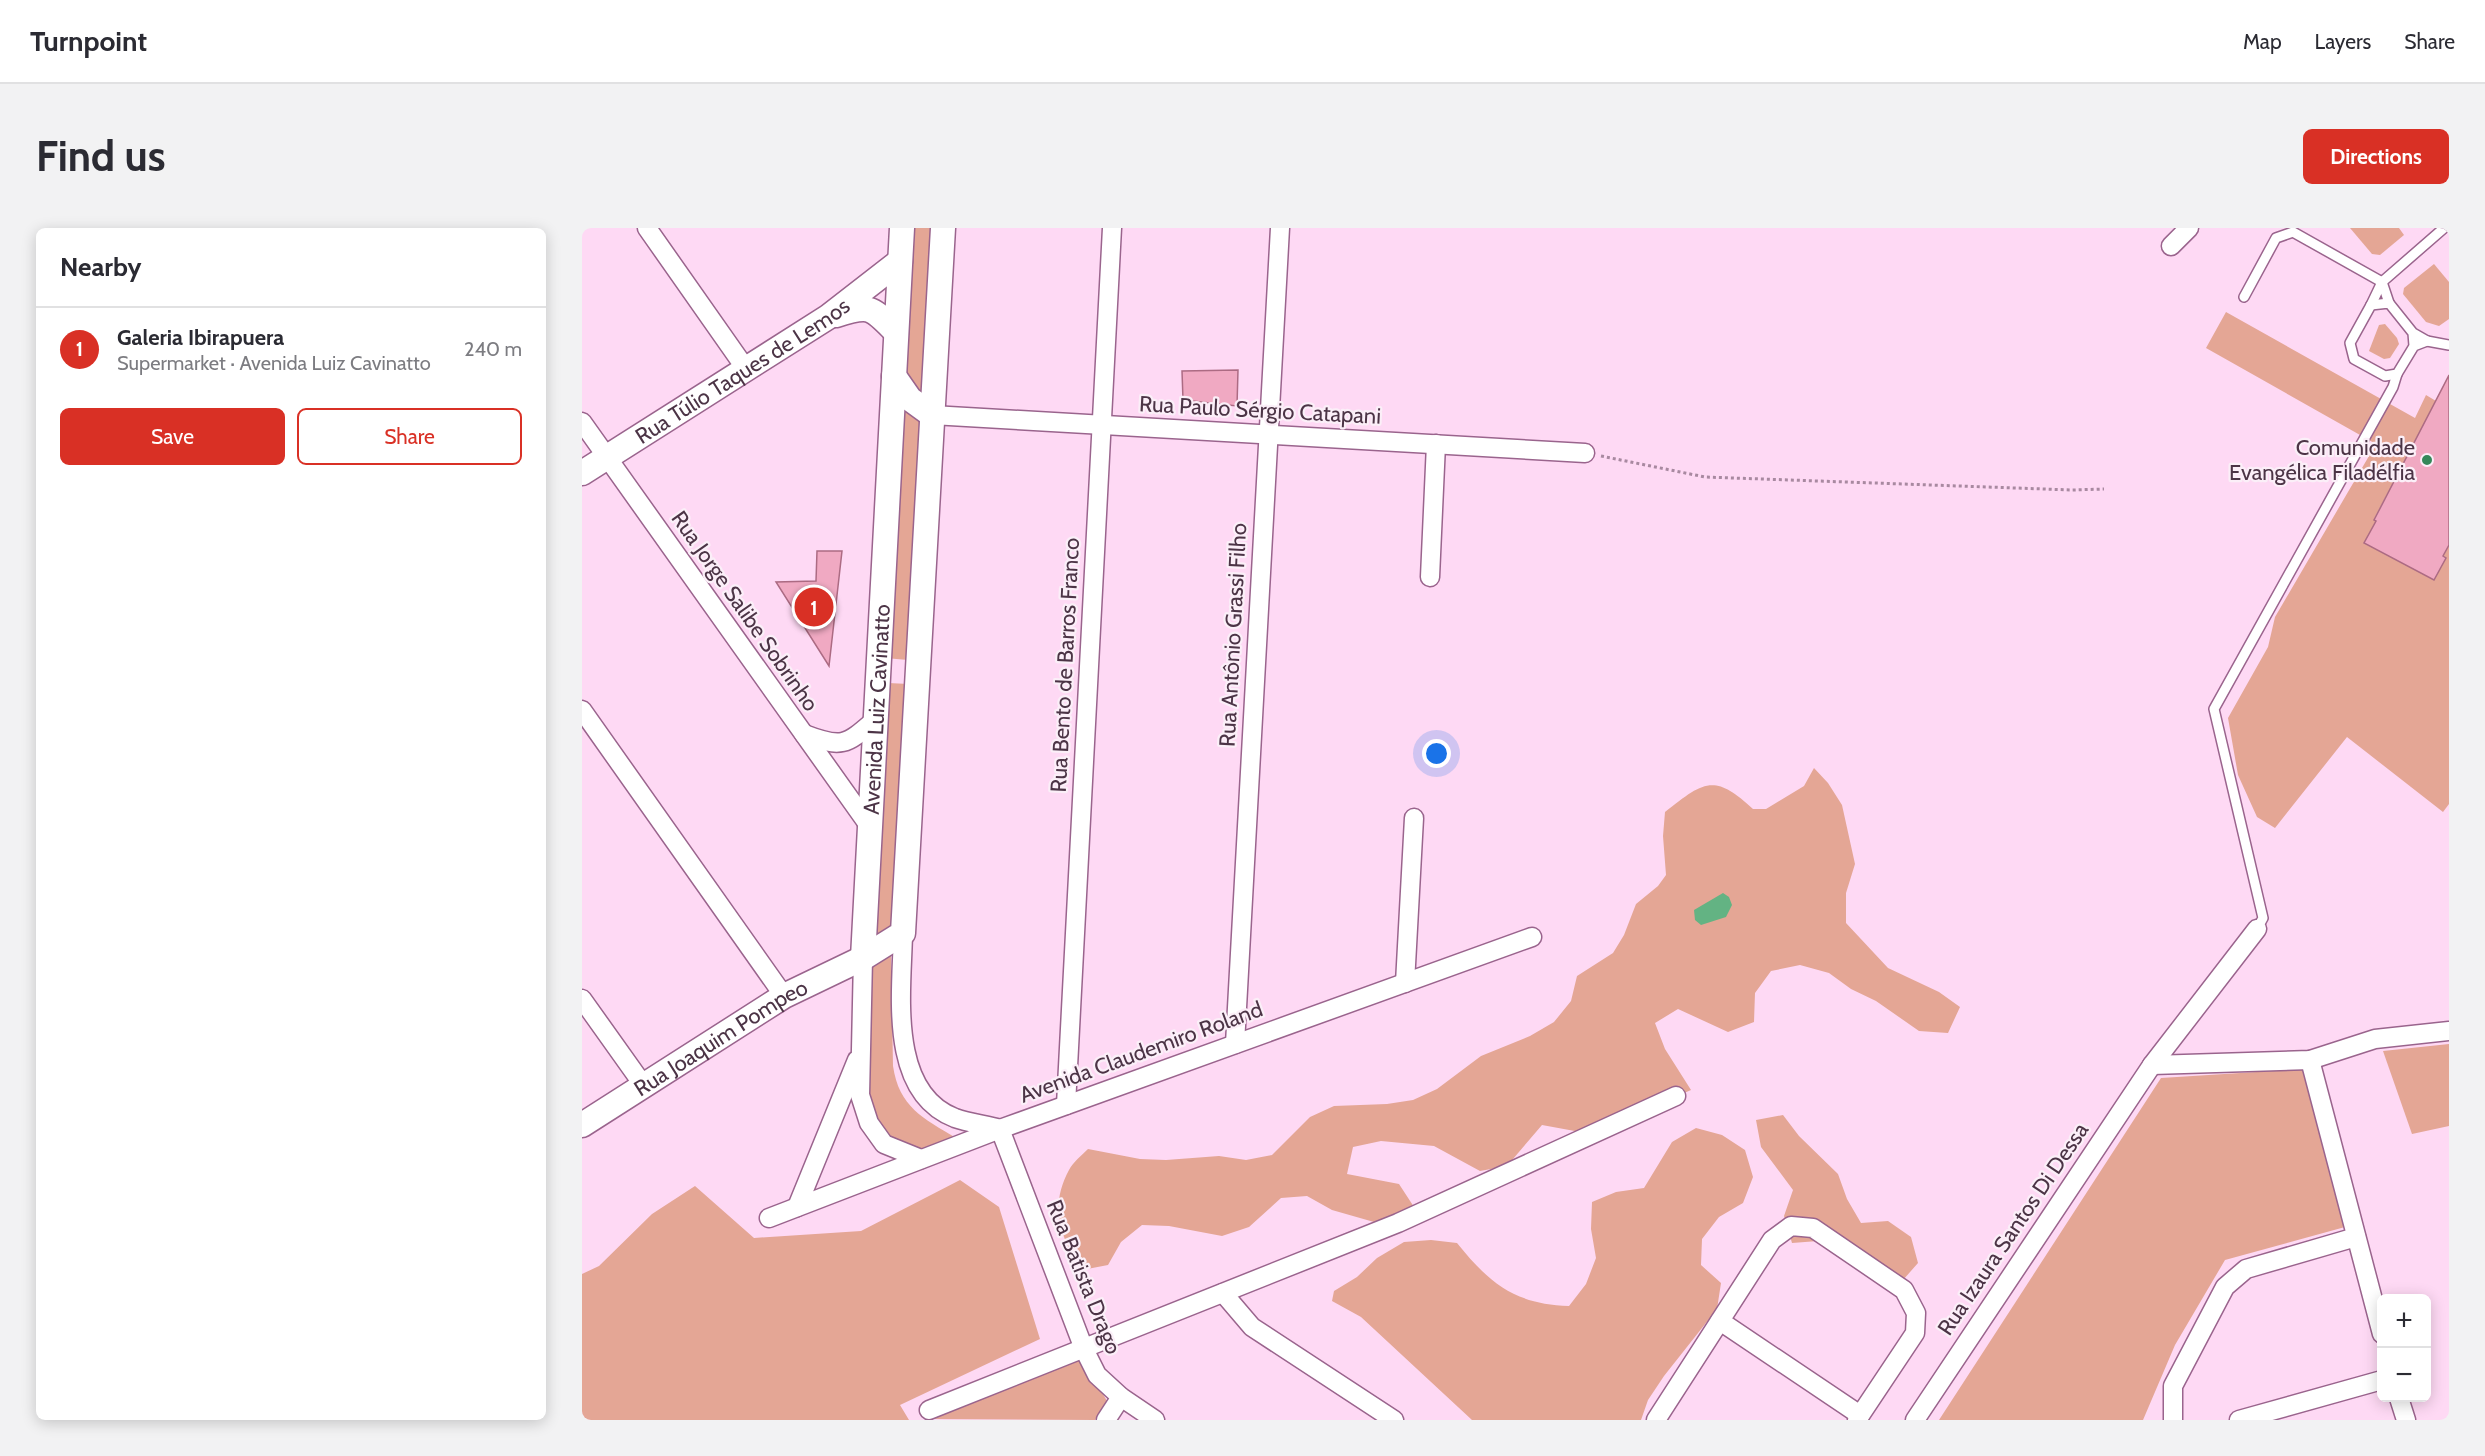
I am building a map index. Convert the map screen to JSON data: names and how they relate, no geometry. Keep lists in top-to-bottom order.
{
  "streets": {
    "street": [
      "Rua Túlio Taques de Lemos",
      "Rua Paulo Sérgio Catapani",
      "Rua Jorge Salibe Sobrinho",
      "Rua Antônio Grassi Filho",
      "Rua Bento de Barros Franco",
      "Avenida Luiz Cavinatto",
      "Rua Joaquim Pompeo",
      "Avenida Claudemiro Roland",
      "Rua Izaura Santos Di Dessa",
      "Rua Batista Drago"
    ]
  },
  "crossings": [
    ["Rua Túlio Taques de Lemos", "Rua Jorge Salibe Sobrinho"],
    ["Rua Túlio Taques de Lemos", "Avenida Luiz Cavinatto"],
    ["Rua Paulo Sérgio Catapani", "Rua Antônio Grassi Filho"],
    ["Rua Paulo Sérgio Catapani", "Rua Bento de Barros Franco"],
    ["Rua Paulo Sérgio Catapani", "Avenida Luiz Cavinatto"],
    ["Rua Jorge Salibe Sobrinho", "Avenida Luiz Cavinatto"],
    ["Rua Antônio Grassi Filho", "Avenida Claudemiro Roland"],
    ["Rua Bento de Barros Franco", "Avenida Claudemiro Roland"],
    ["Avenida Luiz Cavinatto", "Rua Joaquim Pompeo"],
    ["Avenida Luiz Cavinatto", "Avenida Claudemiro Roland"],
    ["Avenida Luiz Cavinatto", "Rua Batista Drago"],
    ["Avenida Claudemiro Roland", "Rua Batista Drago"]
  ],
  "places": ["Comunidade Evangélica Filadélfia"],
  "page": {
    "header": "Turnpoint",
    "nav": ["Map", "Layers", "Share"],
    "buttons": [
      "Directions",
      ["Save", "Share"]
    ],
    "title": "Find us",
    "heading": "Nearby",
    "list": [
      {
        "mark": "1",
        "name": "Galeria Ibirapuera",
        "note": "Supermarket · Avenida Luiz Cavinatto",
        "value": "240 m"
      }
    ],
    "pins": "1",
    "map_buttons": ["+", "−"]
  }
}
